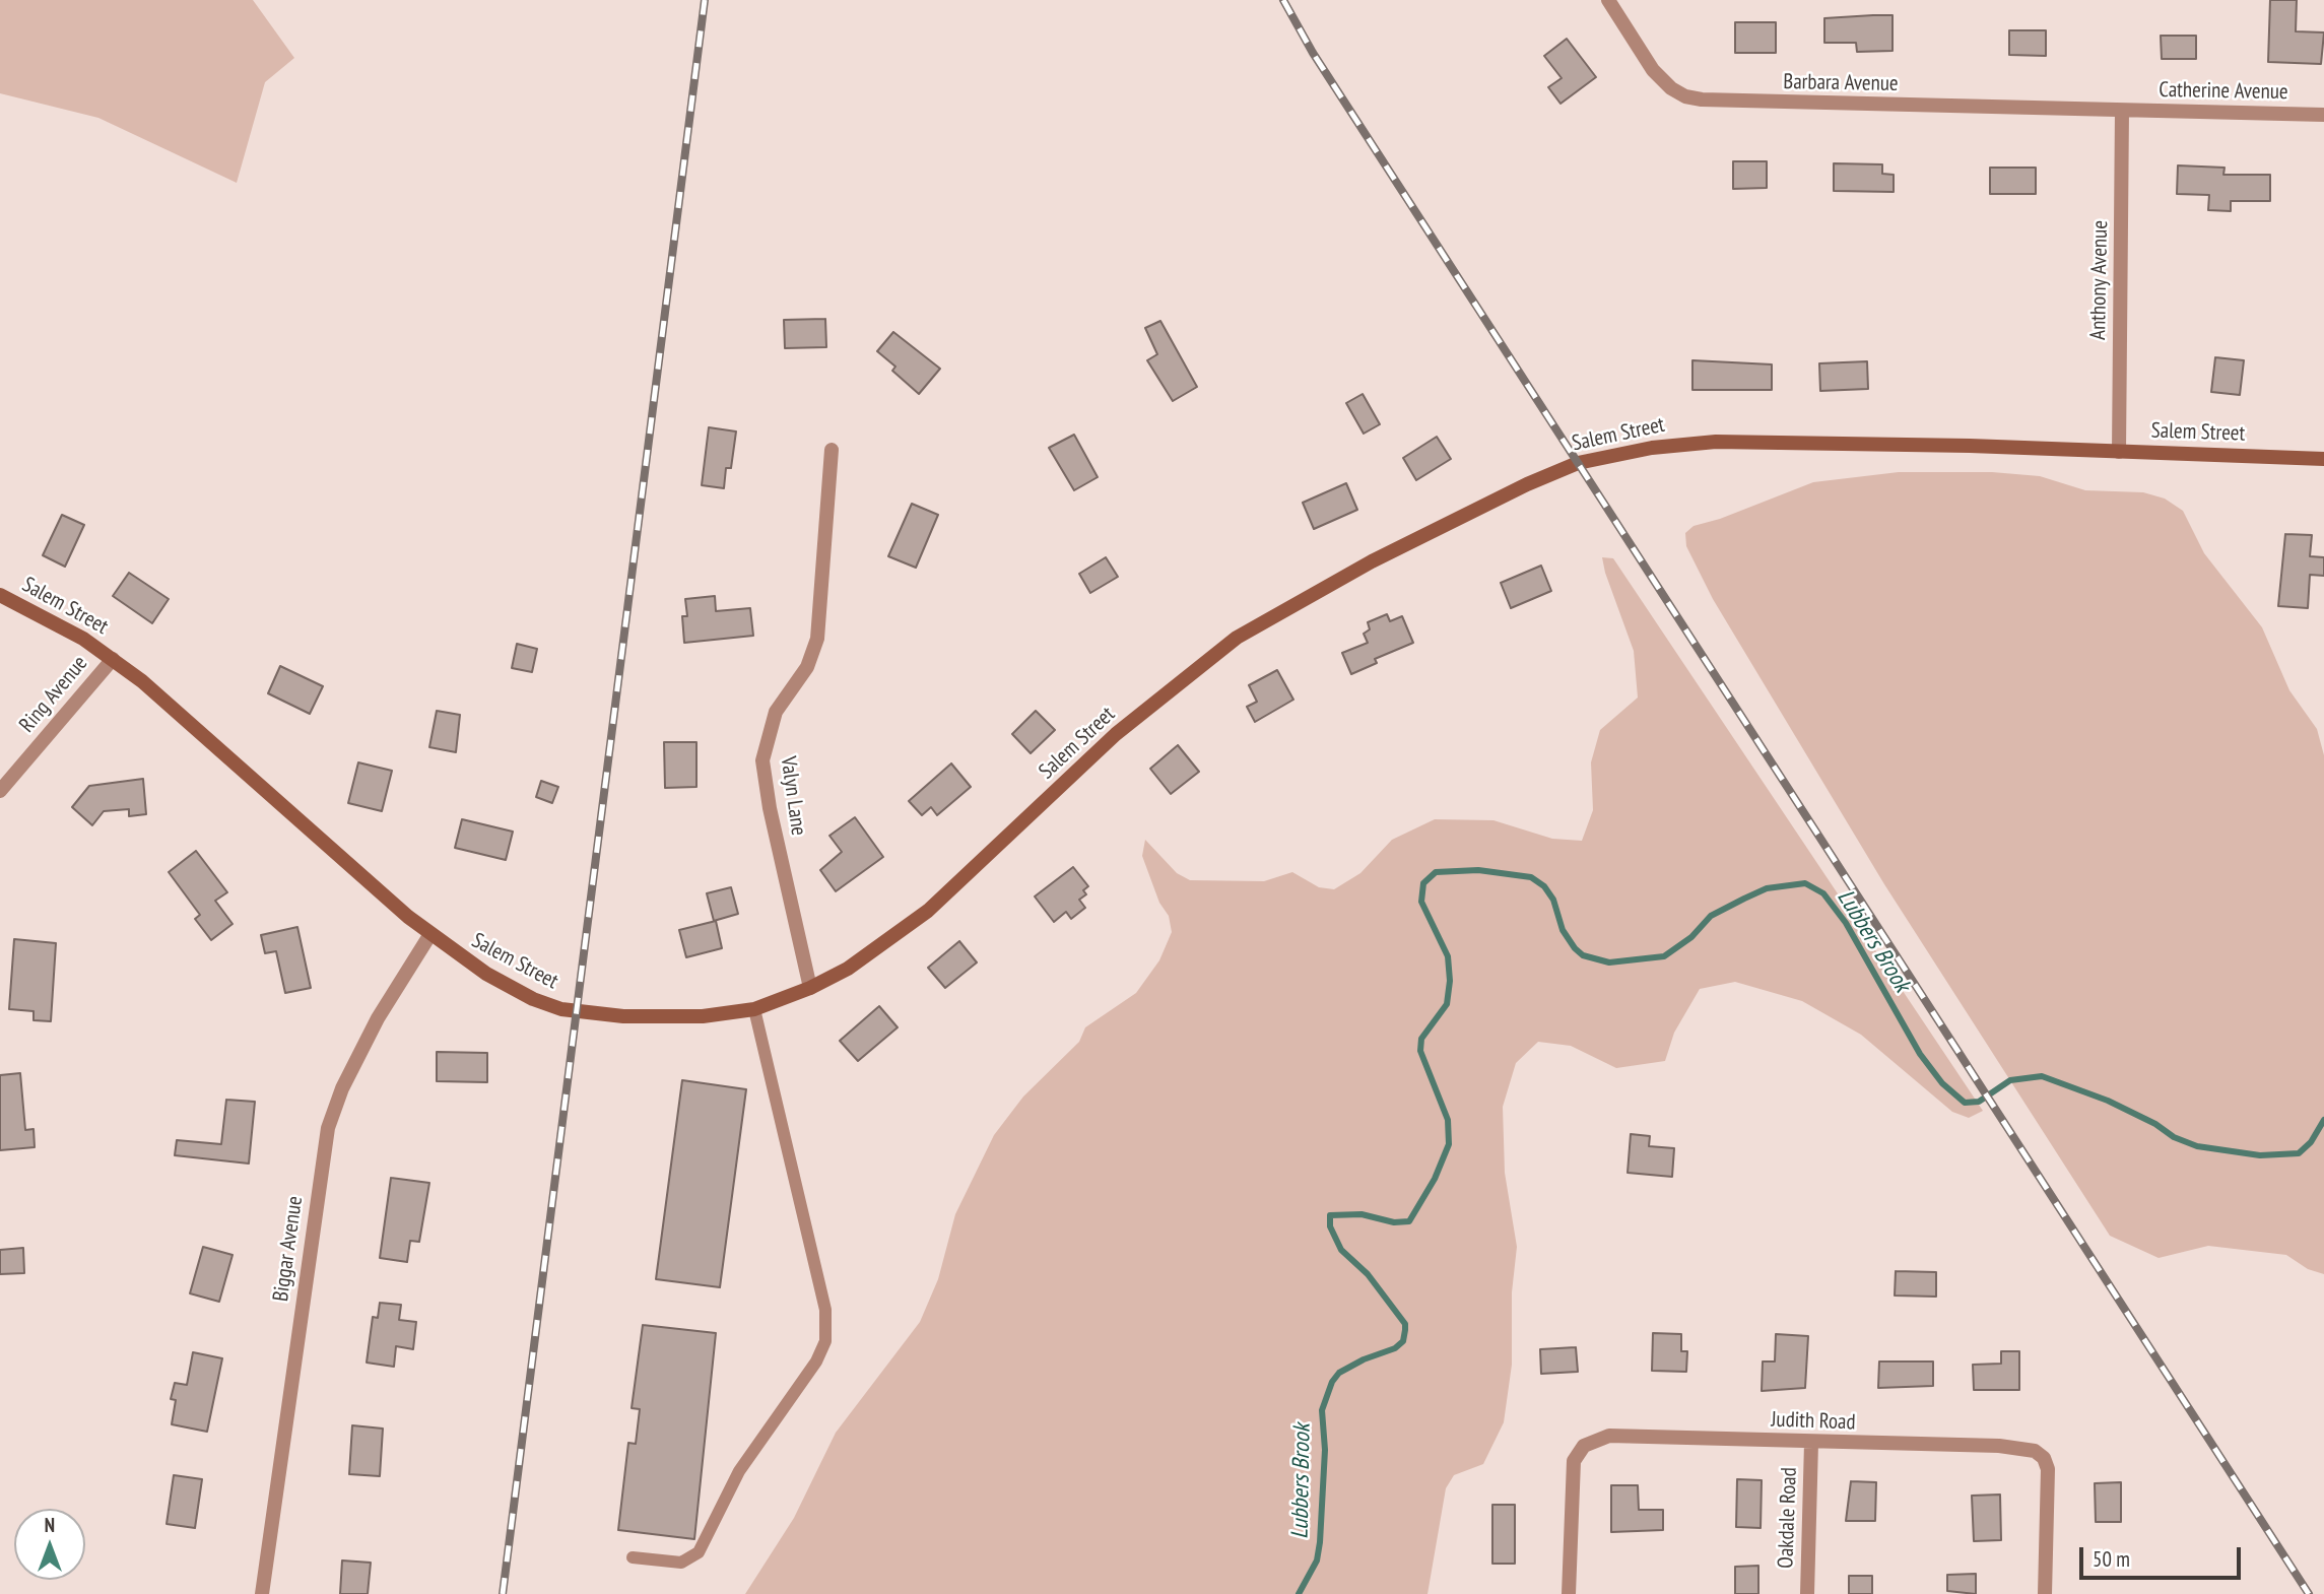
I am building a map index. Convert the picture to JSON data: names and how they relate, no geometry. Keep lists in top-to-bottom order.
{
  "streets": {
    "street": [
      "Barbara Avenue",
      "Catherine Avenue",
      "Anthony Avenue",
      "Salem Street",
      "Ring Avenue",
      "Valyn Lane",
      "Biggar Avenue",
      "Judith Road",
      "Oakdale Road"
    ]
  },
  "crossings": [
    ["Barbara Avenue", "Catherine Avenue"],
    ["Barbara Avenue", "Anthony Avenue"],
    ["Catherine Avenue", "Anthony Avenue"],
    ["Anthony Avenue", "Salem Street"],
    ["Salem Street", "Ring Avenue"],
    ["Salem Street", "Valyn Lane"],
    ["Salem Street", "Biggar Avenue"],
    ["Judith Road", "Oakdale Road"]
  ],
  "water": ["Lubbers Brook"],
  "scale_bar": "50 m",
  "north": "top"
}
